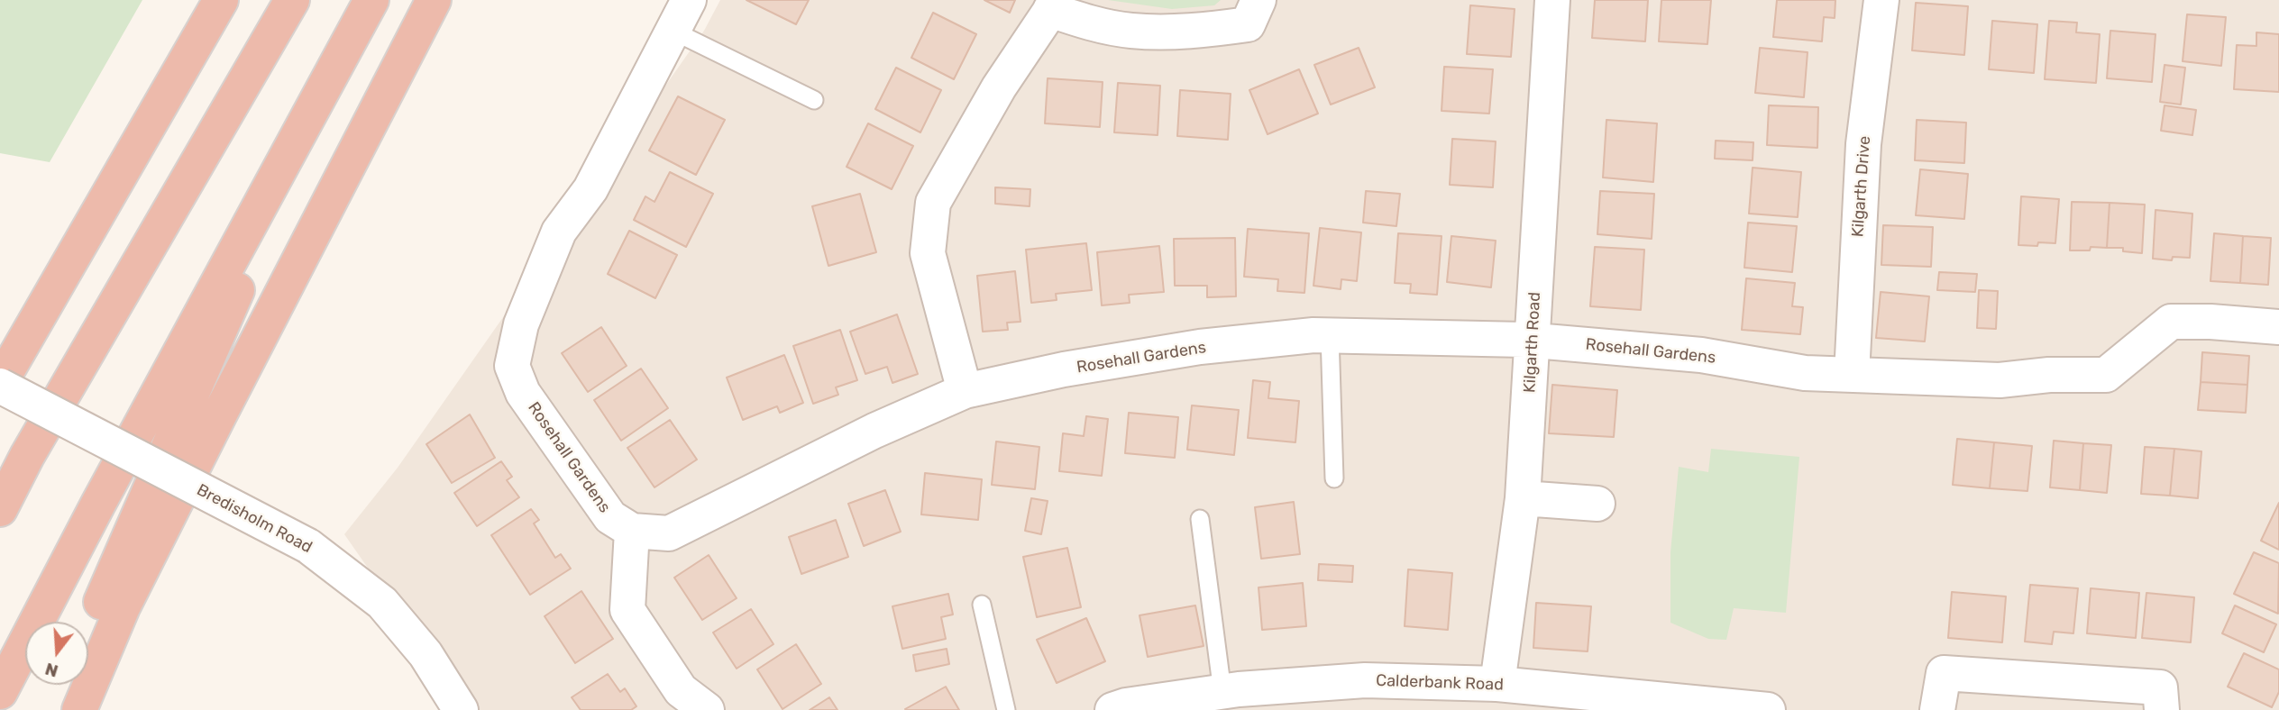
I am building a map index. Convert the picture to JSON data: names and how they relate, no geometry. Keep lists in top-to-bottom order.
{
  "streets": {
    "street": [
      "Kilgarth Drive",
      "Kilgarth Road",
      "Rosehall Gardens",
      "Bredisholm Road",
      "Calderbank Road"
    ]
  },
  "crossings": [
    ["Kilgarth Drive", "Rosehall Gardens"],
    ["Kilgarth Road", "Rosehall Gardens"],
    ["Kilgarth Road", "Calderbank Road"]
  ],
  "north": "bottom"
}
